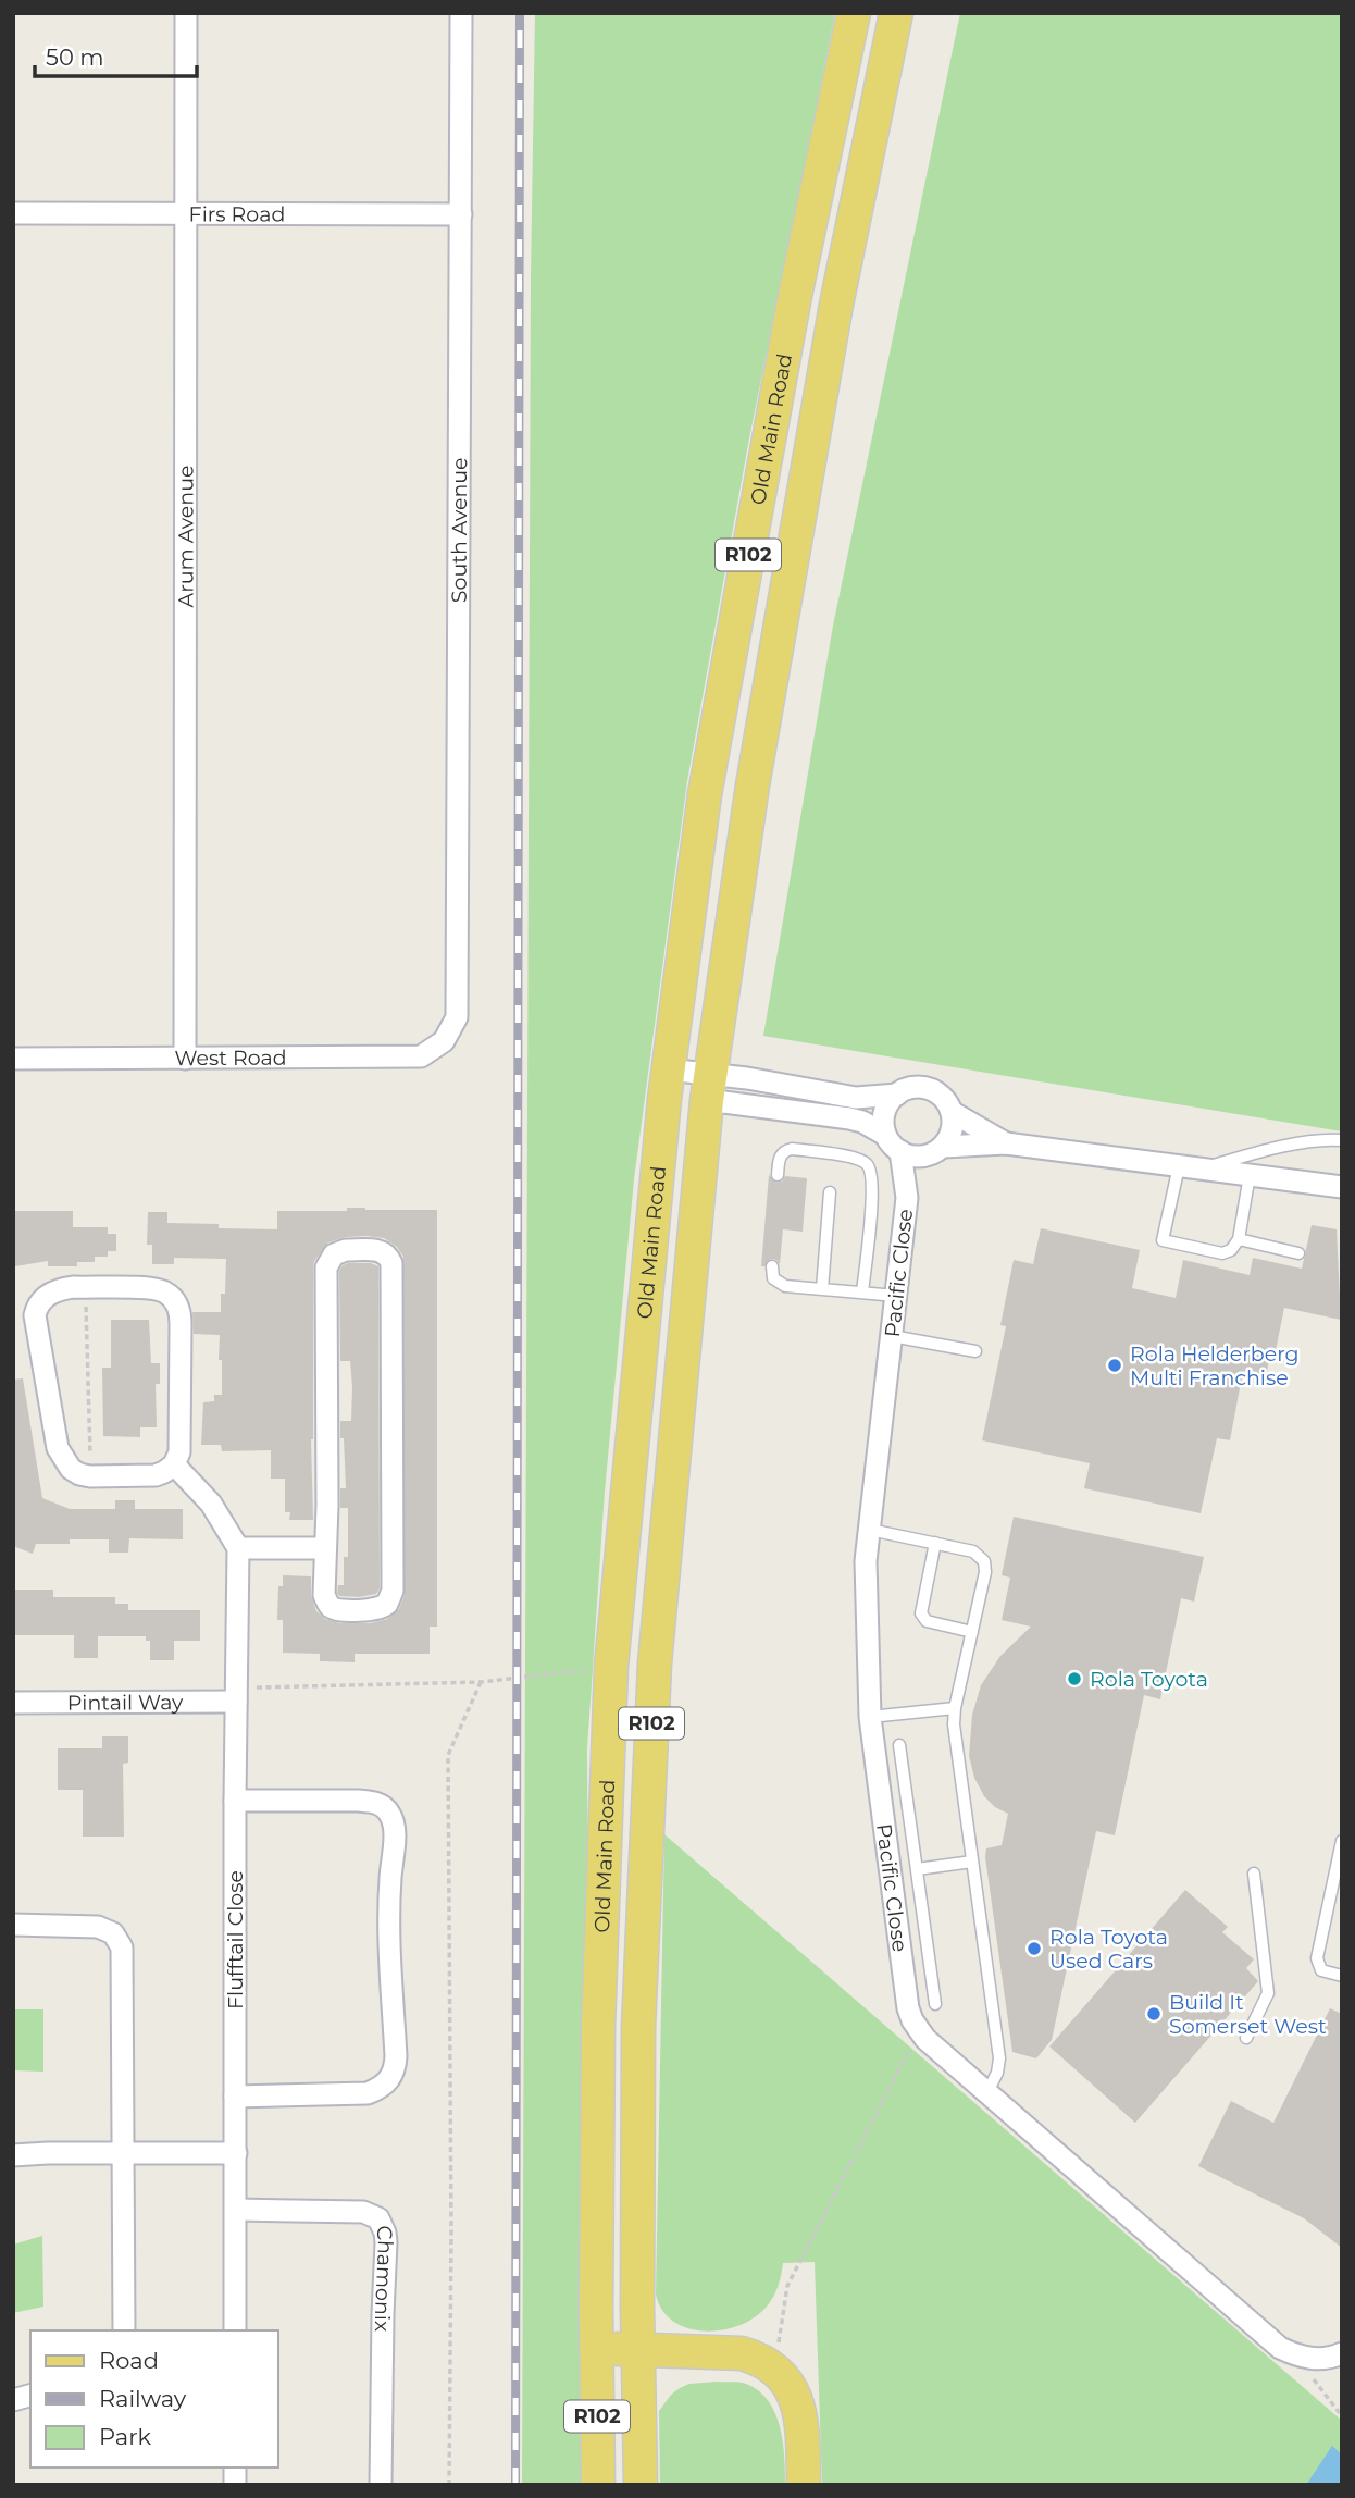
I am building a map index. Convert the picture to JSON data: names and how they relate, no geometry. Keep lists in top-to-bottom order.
{
  "streets": {
    "main road": ["Old Main Road", "R102"],
    "street": [
      "Firs Road",
      "South Avenue",
      "Arum Avenue",
      "West Road",
      "Pacific Close",
      "Pintail Way",
      "Flufftail Close",
      "Chamonix"
    ]
  },
  "crossings": [
    ["Firs Road", "South Avenue"],
    ["Firs Road", "Arum Avenue"],
    ["South Avenue", "West Road"],
    ["Arum Avenue", "West Road"],
    ["Pintail Way", "Flufftail Close"],
    ["Flufftail Close", "Chamonix"]
  ],
  "places": [
    "Rola Helderberg Multi Franchise",
    "Rola Toyota",
    "Rola Toyota Used Cars",
    "Build It Somerset West"
  ],
  "legend": ["Road", "Railway", "Park"],
  "scale_bar": "50 m"
}
